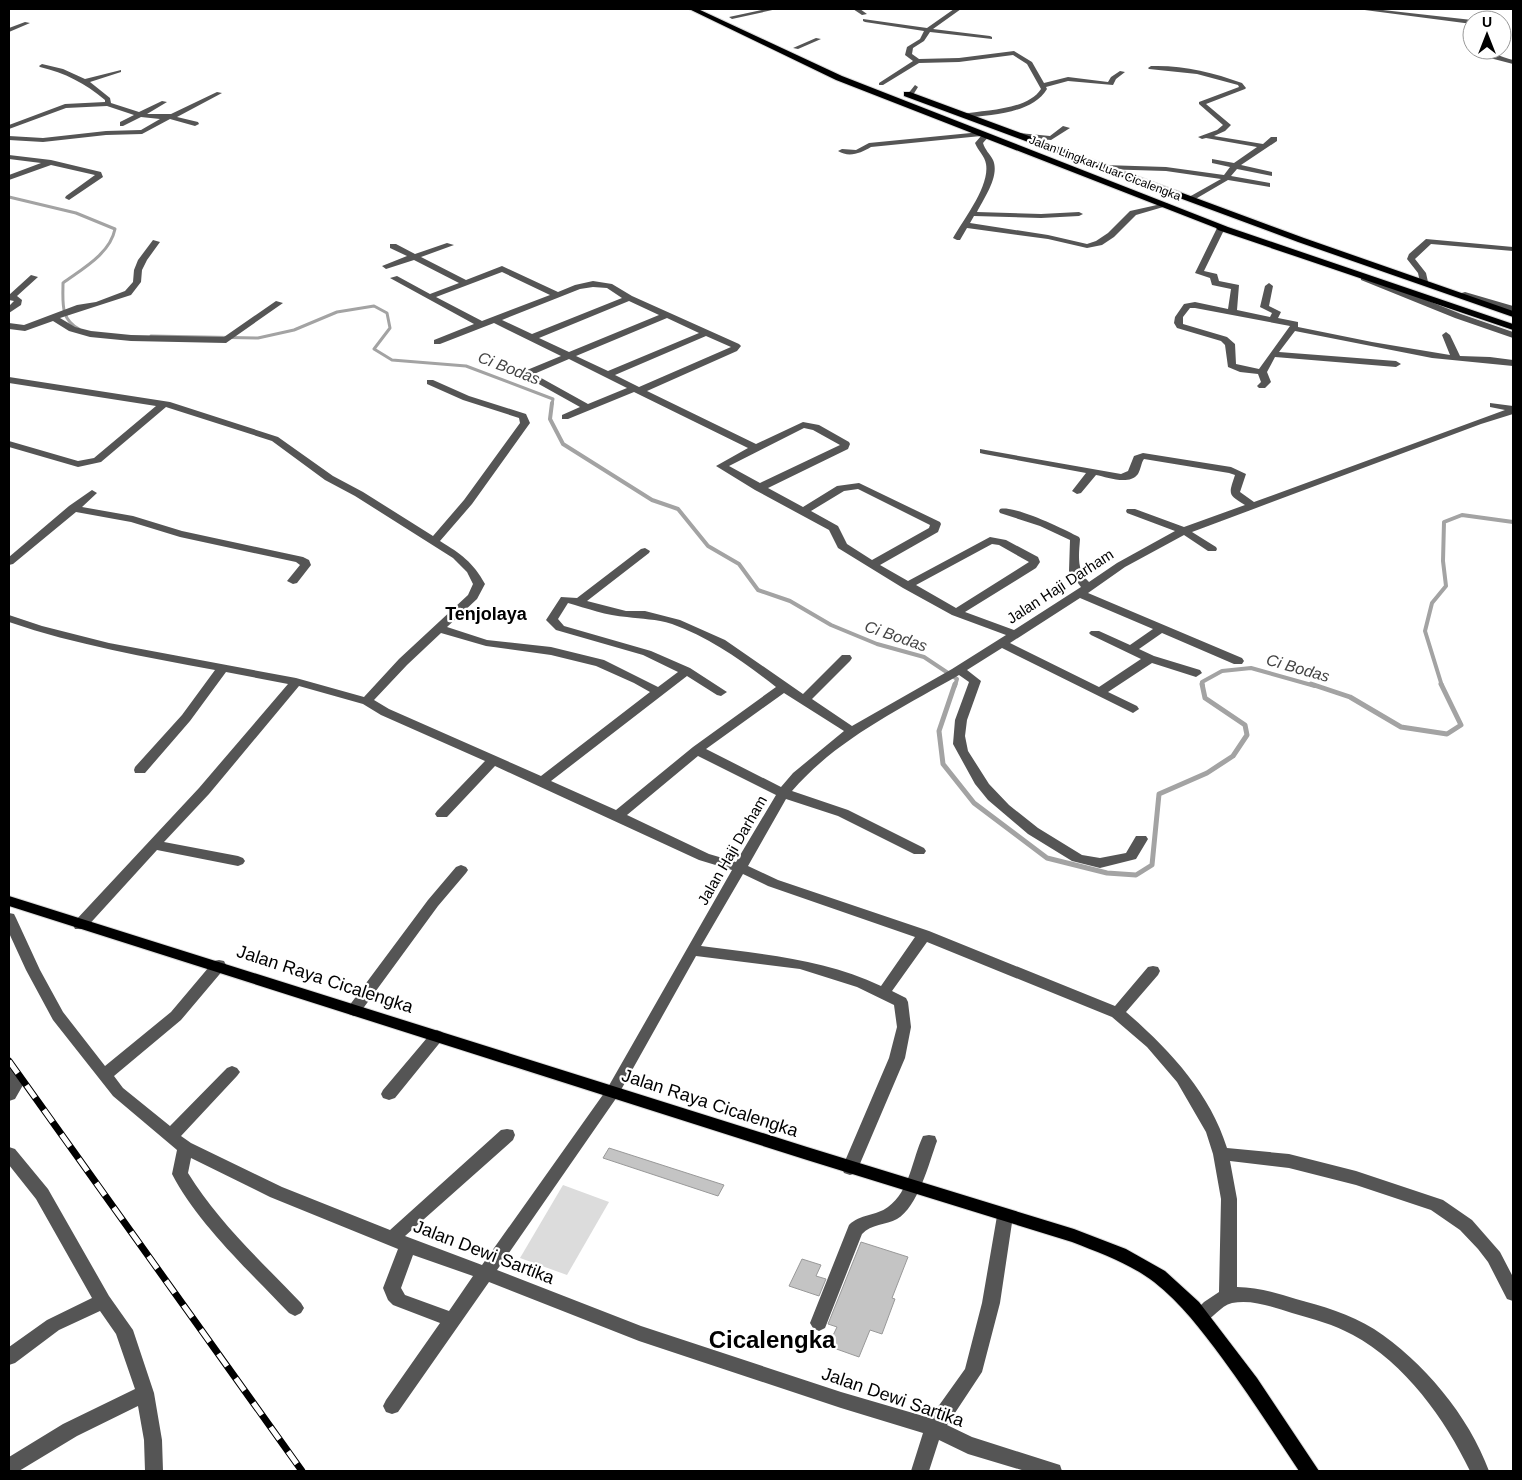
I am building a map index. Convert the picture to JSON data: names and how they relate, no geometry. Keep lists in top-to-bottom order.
{
  "streets": {
    "highway": ["Jalan Lingkar Luar Cicalengka"],
    "main road": ["Jalan Raya Cicalengka"],
    "street": ["Jalan Haji Darham", "Jalan Dewi Sartika"]
  },
  "crossings": [
    ["Jalan Haji Darham", "Jalan Raya Cicalengka"],
    ["Jalan Haji Darham", "Jalan Dewi Sartika"]
  ],
  "districts": ["Tenjolaya", "Cicalengka"],
  "water": ["Ci Bodas"],
  "north": "top"
}
